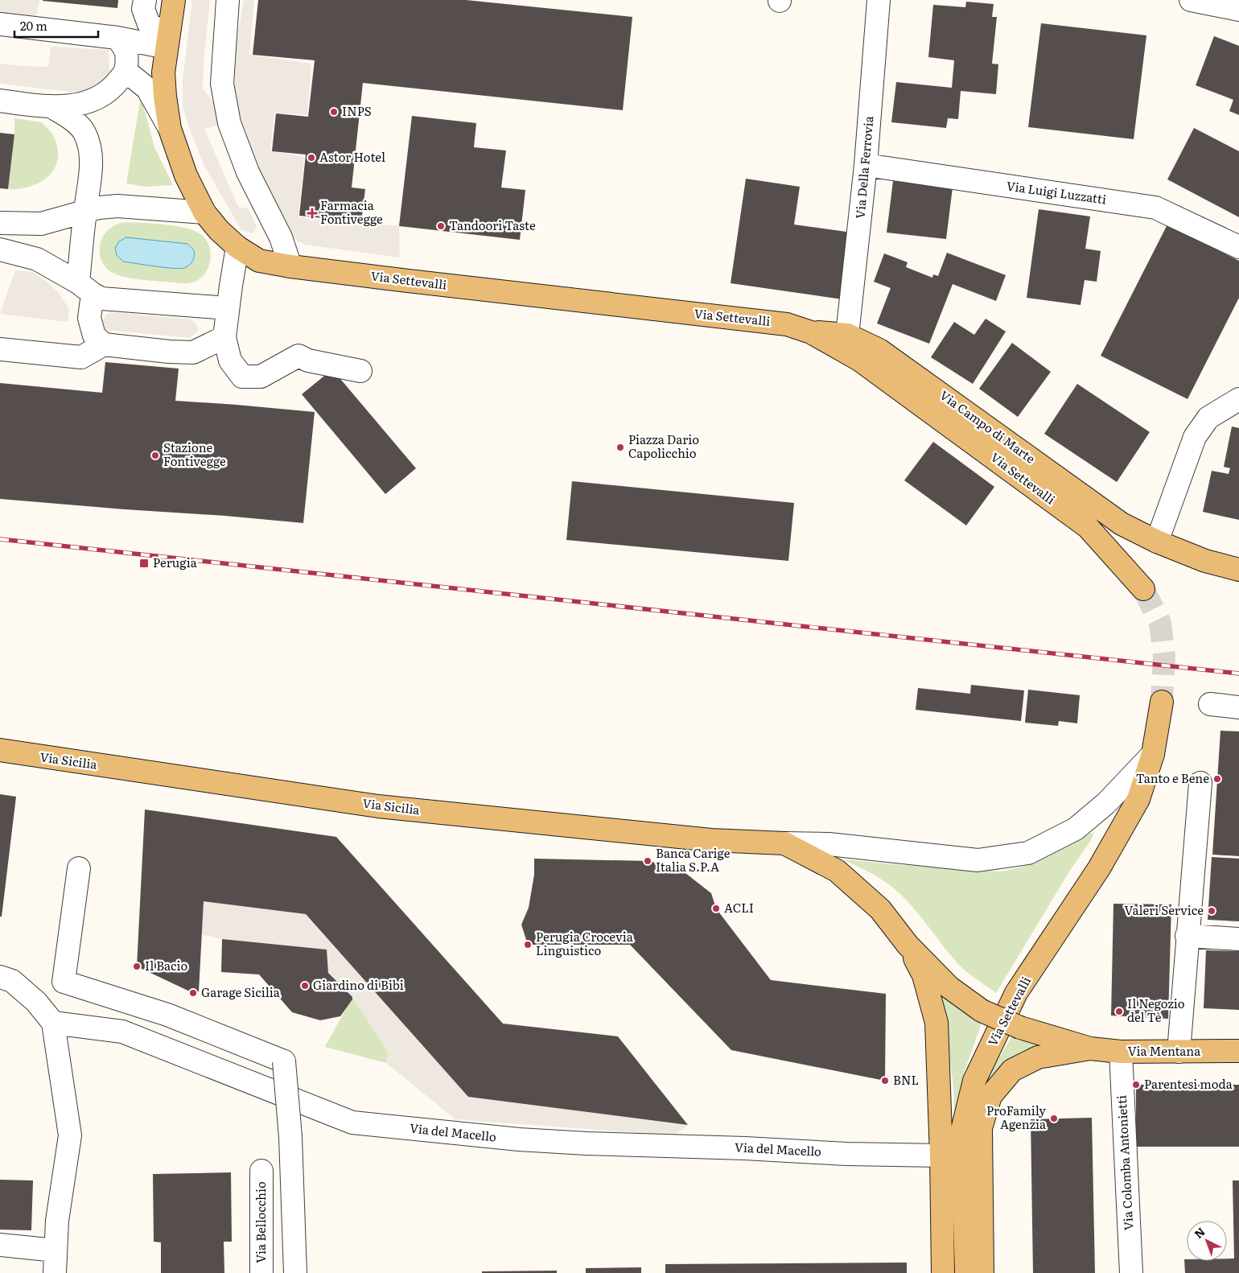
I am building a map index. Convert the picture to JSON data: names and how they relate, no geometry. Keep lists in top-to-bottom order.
{
  "streets": {
    "main road": [
      "Via Settevalli",
      "Via Campo di Marte",
      "Via Sicilia",
      "Via Mentana"
    ],
    "street": [
      "Via Della Ferrovia",
      "Via Luigi Luzzatti",
      "Via del Macello",
      "Via Colomba Antonietti",
      "Via Bellocchio"
    ]
  },
  "crossings": [
    ["Via Della Ferrovia", "Via Luigi Luzzatti"],
    ["Via Della Ferrovia", "Via Campo di Marte"],
    ["Via Settevalli", "Via Campo di Marte"],
    ["Via Mentana", "Via Colomba Antonietti"]
  ],
  "places": {
    "other": [
      "INPS",
      "Astor Hotel",
      "Tandoori Taste",
      "Piazza Dario Capolicchio",
      "Stazione Fontivegge",
      "Tanto e Bene",
      "Banca Carige Italia S.P.A",
      "ACLI",
      "Valeri Service",
      "Perugia Crocevia Linguistico",
      "Il Bacio",
      "Giardino di Bibi",
      "Garage Sicilia",
      "Il Negozio del Tè",
      "BNL",
      "Parentesi moda",
      "ProFamily Agenzia"
    ],
    "health": ["Farmacia Fontivegge"],
    "transit": ["Perugia"]
  },
  "scale_bar": "20 m",
  "north": "top left"
}
